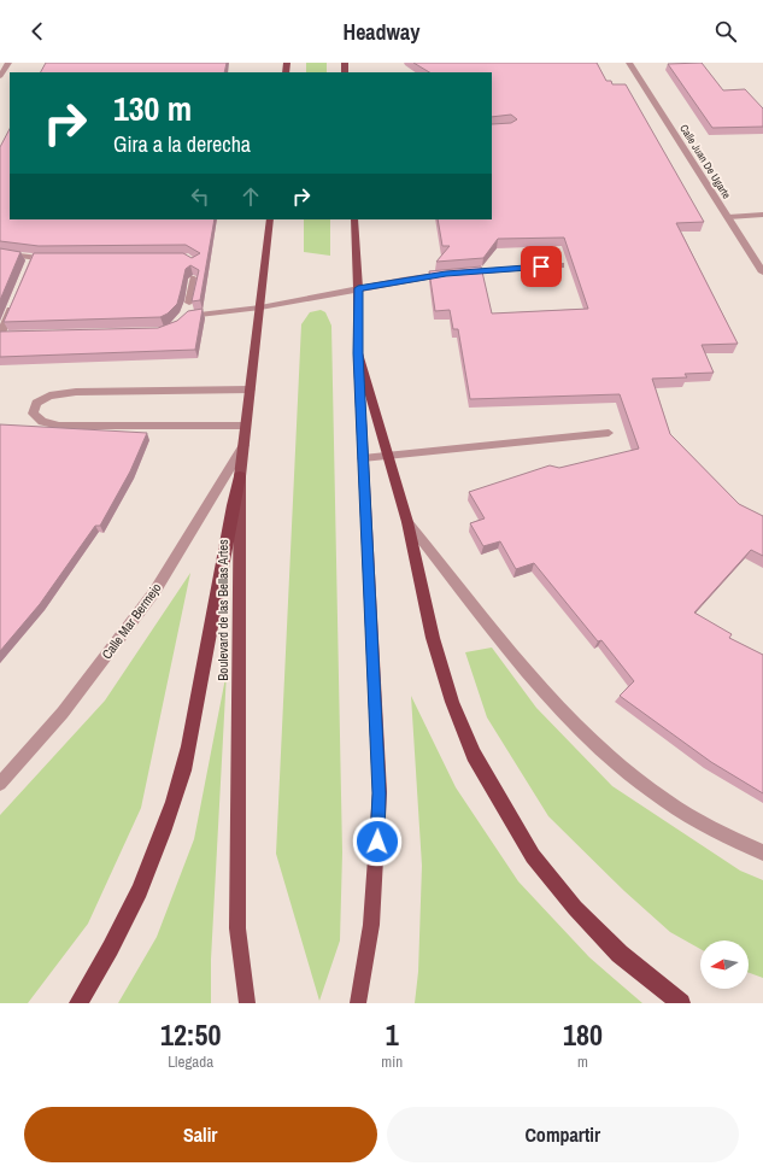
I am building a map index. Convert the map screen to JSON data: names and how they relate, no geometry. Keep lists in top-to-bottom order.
{
  "streets": {
    "main road": ["Boulevard de las Bellas Artes"],
    "street": ["Calle Juan De Ugarte", "Calle Mar Bermejo"]
  },
  "crossings": [
    ["Boulevard de las Bellas Artes", "Calle Mar Bermejo"]
  ],
  "north": "left",
  "page": {
    "header": "Headway",
    "turn": ["130 m", "Gira a la derecha"],
    "eta": [
      "12:50",
      "Llegada",
      "1",
      "min",
      "180",
      "m"
    ],
    "buttons": ["Salir", "Compartir"]
  }
}
